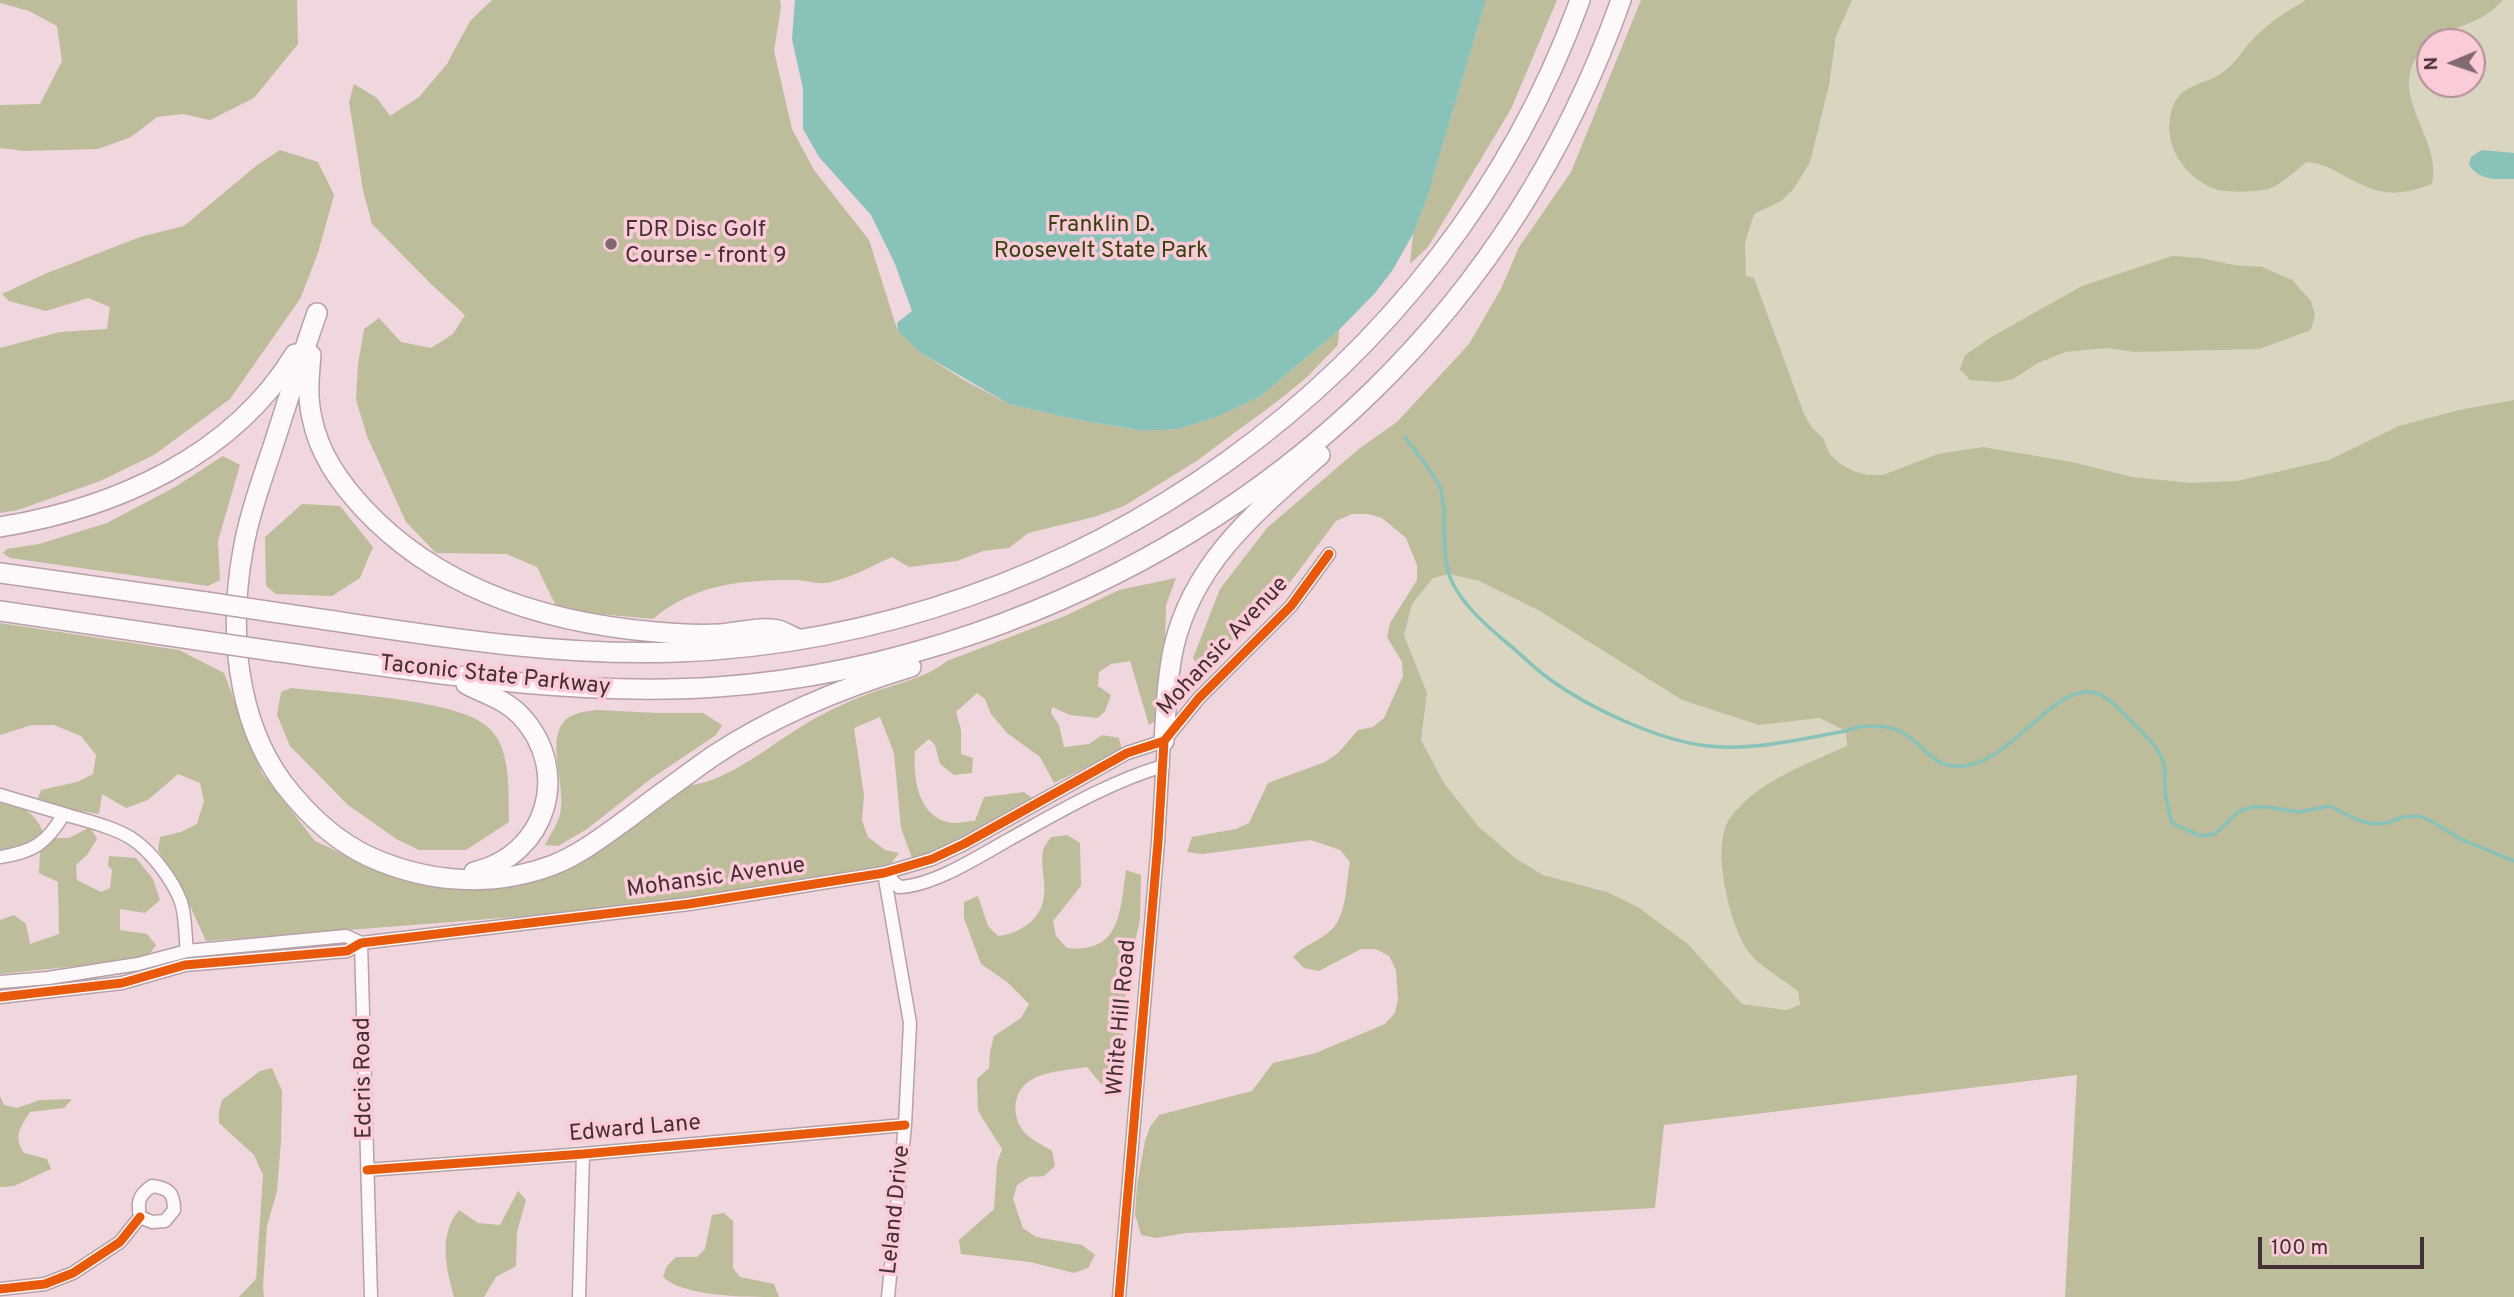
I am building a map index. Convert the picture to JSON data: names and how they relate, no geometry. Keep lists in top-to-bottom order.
{
  "streets": {
    "highway": ["Taconic State Parkway"],
    "street": [
      "Mohansic Avenue",
      "White Hill Road",
      "Edcris Road",
      "Edward Lane",
      "Leland Drive"
    ]
  },
  "crossings": [
    ["Mohansic Avenue", "White Hill Road"],
    ["Mohansic Avenue", "Edcris Road"],
    ["Mohansic Avenue", "Leland Drive"],
    ["Edcris Road", "Edward Lane"],
    ["Edward Lane", "Leland Drive"]
  ],
  "parks": ["Franklin D. Roosevelt State Park"],
  "places": ["FDR Disc Golf Course - front 9"],
  "scale_bar": "100 m",
  "north": "left"
}
